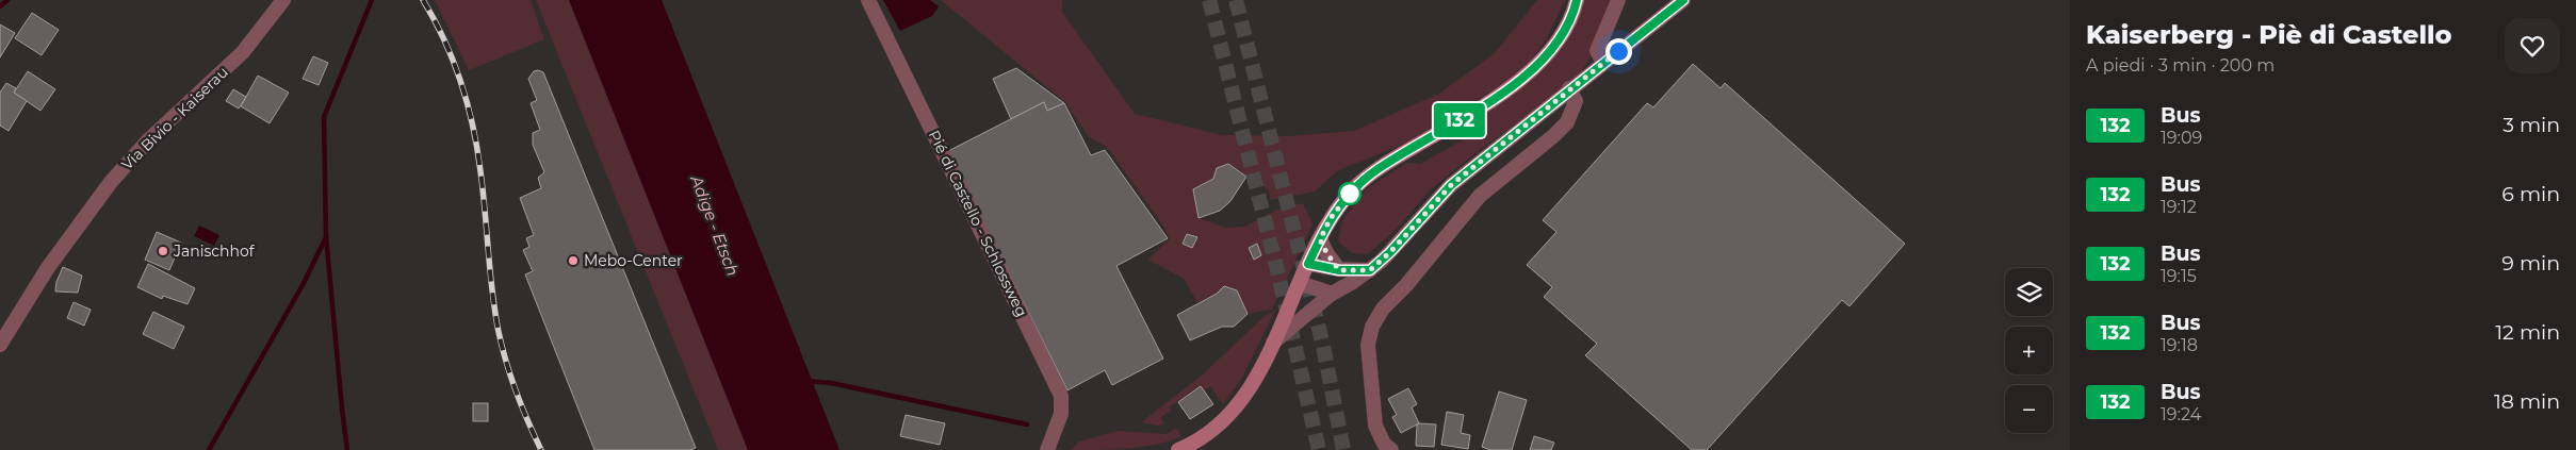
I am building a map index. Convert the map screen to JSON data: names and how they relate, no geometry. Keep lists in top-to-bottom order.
{
  "streets": {
    "street": ["Via Bivio - Kaiserau", "Pié di Castello - Schlossweg"]
  },
  "water": ["Adige - Etsch"],
  "places": ["Janischhof", "Mebo-Center"],
  "lines": ["bus line 132"],
  "page": {
    "on_map": "132",
    "heading": ["Kaiserberg - Piè di Castello", "A piedi · 3 min · 200 m"],
    "list": [
      {
        "mark": "132",
        "name": "Bus",
        "note": "19:09",
        "value": "3 min"
      },
      {
        "mark": "132",
        "name": "Bus",
        "note": "19:12",
        "value": "6 min"
      },
      {
        "mark": "132",
        "name": "Bus",
        "note": "19:15",
        "value": "9 min"
      },
      {
        "mark": "132",
        "name": "Bus",
        "note": "19:18",
        "value": "12 min"
      },
      {
        "mark": "132",
        "name": "Bus",
        "note": "19:24",
        "value": "18 min"
      }
    ],
    "map_buttons": ["+", "−"]
  }
}
